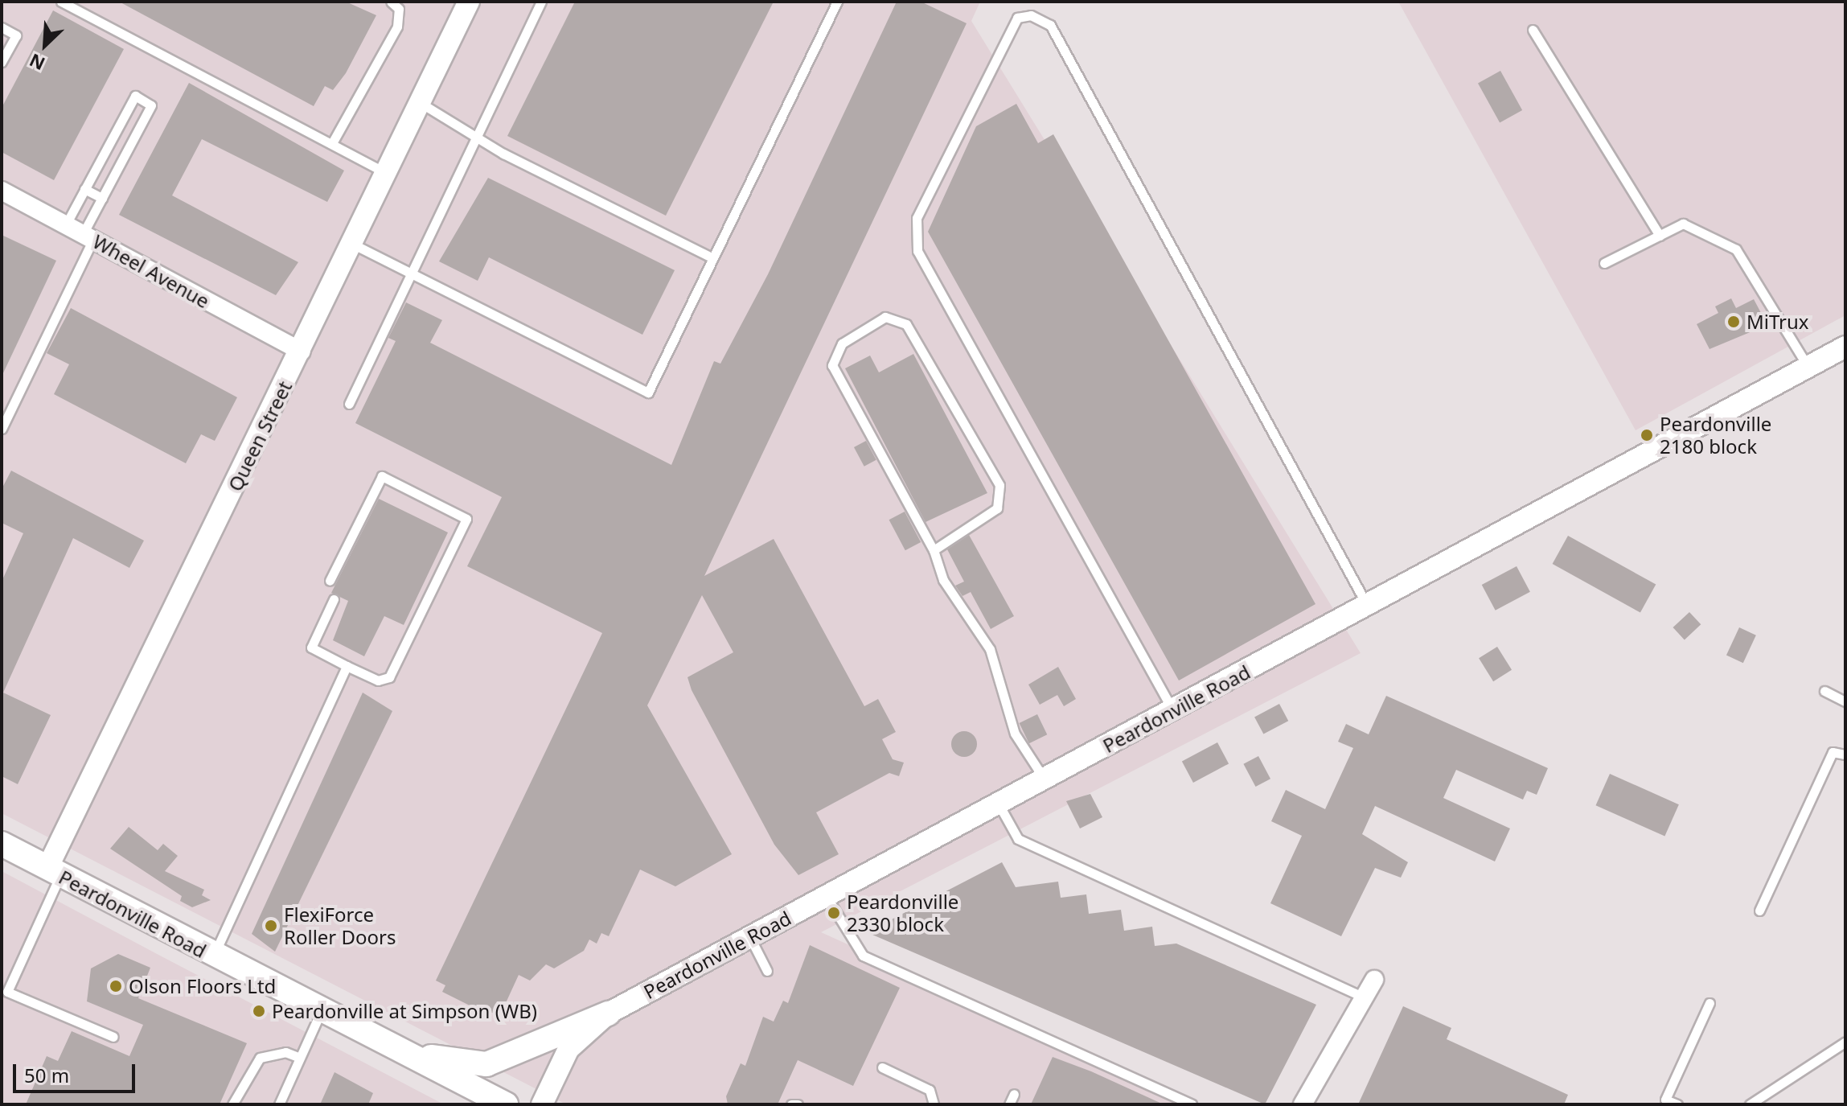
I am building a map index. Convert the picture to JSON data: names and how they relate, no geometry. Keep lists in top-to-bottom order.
{
  "streets": {
    "main road": ["Peardonville Road"],
    "street": ["Wheel Avenue", "Queen Street"]
  },
  "crossings": [
    ["Wheel Avenue", "Queen Street"],
    ["Queen Street", "Peardonville Road"]
  ],
  "places": [
    "MiTrux",
    "Peardonville 2180 block",
    "Peardonville 2330 block",
    "FlexiForce Roller Doors",
    "Olson Floors Ltd",
    "Peardonville at Simpson (WB)"
  ],
  "scale_bar": "50 m",
  "north": "bottom left"
}
